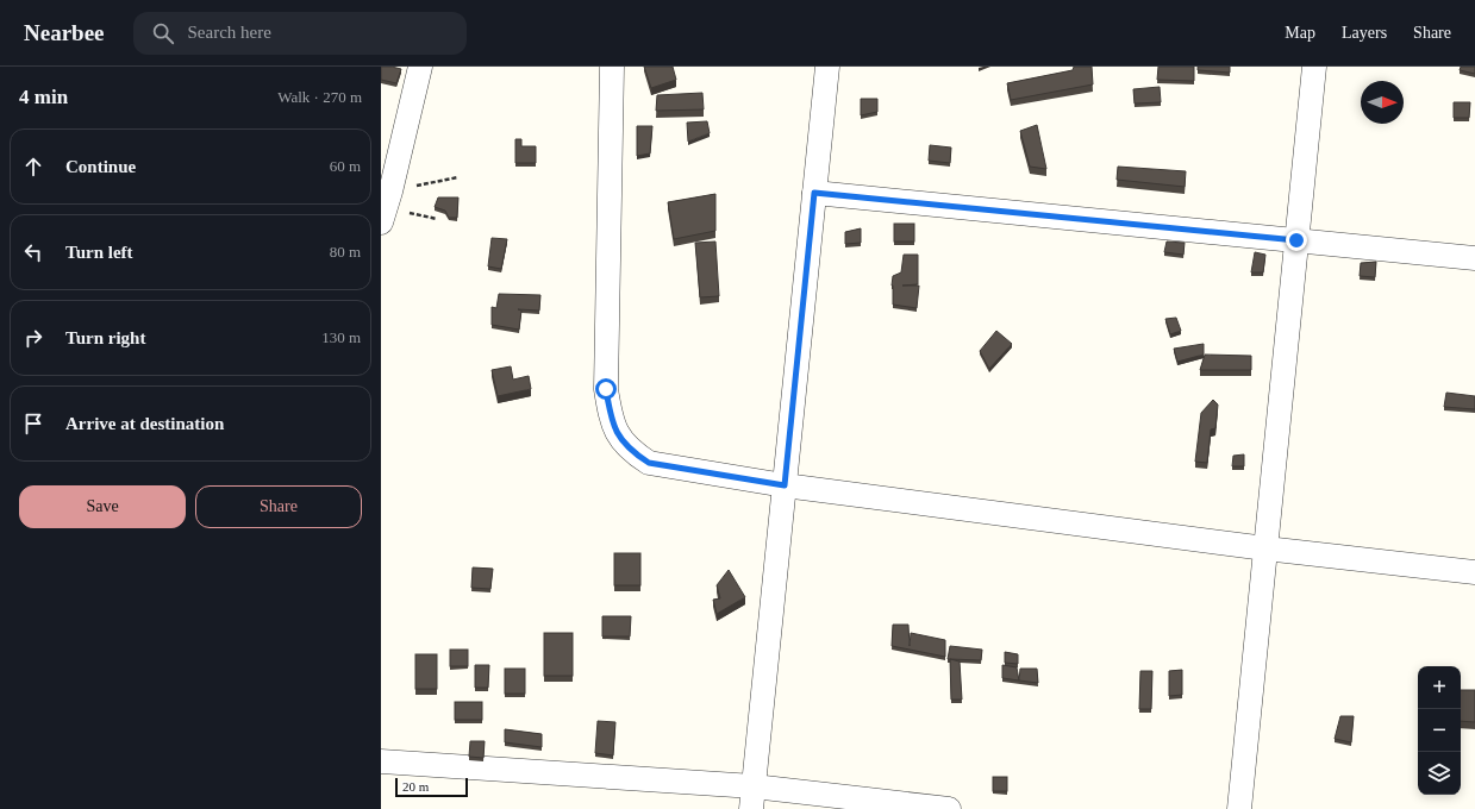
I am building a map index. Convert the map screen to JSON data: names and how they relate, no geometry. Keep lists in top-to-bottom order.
{
  "scale_bar": "20 m",
  "north": "right",
  "page": {
    "header": "Nearbee",
    "search": "Search here",
    "nav": ["Map", "Layers", "Share"],
    "heading": ["4 min", "Walk · 270 m"],
    "list": [
      ["Continue", "60 m"],
      ["Turn left", "80 m"],
      ["Turn right", "130 m"],
      "Arrive at destination"
    ],
    "buttons": ["Save", "Share"],
    "map_buttons": ["+", "−"],
    "scale": "20 m"
  }
}
